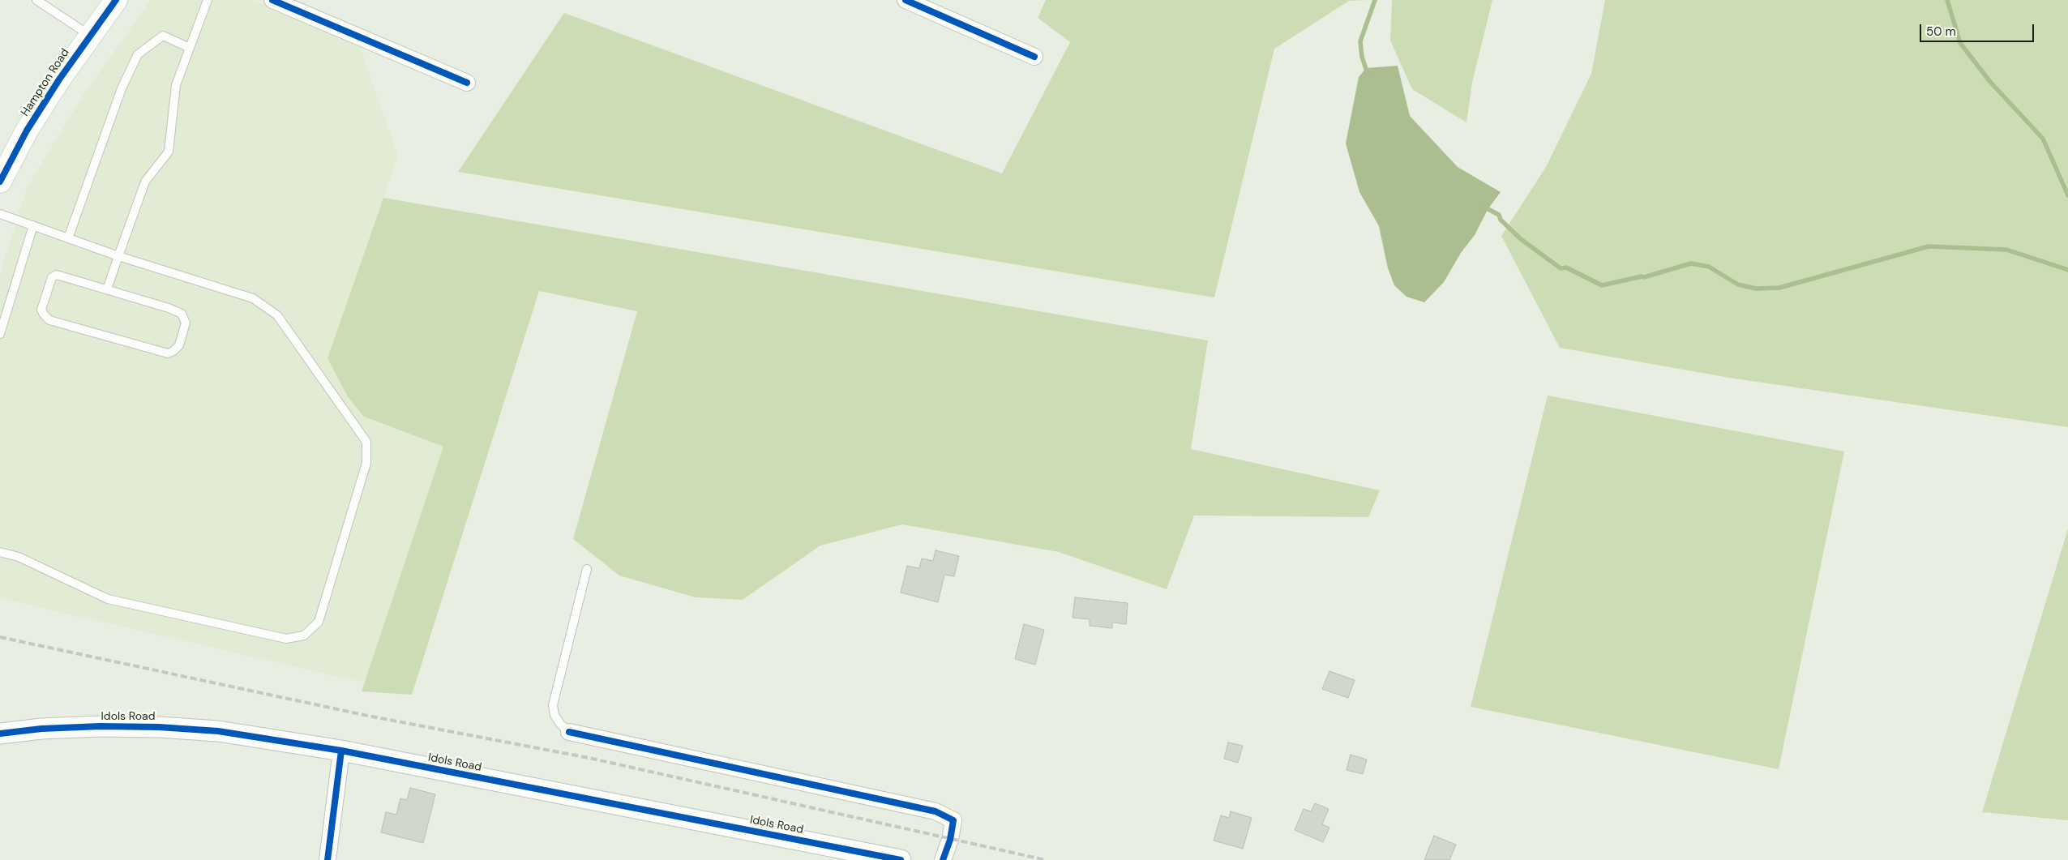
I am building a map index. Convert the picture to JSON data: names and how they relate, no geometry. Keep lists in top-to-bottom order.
{
  "streets": {
    "main road": ["Hampton Road"],
    "street": ["Idols Road"]
  },
  "scale_bar": "50 m"
}
